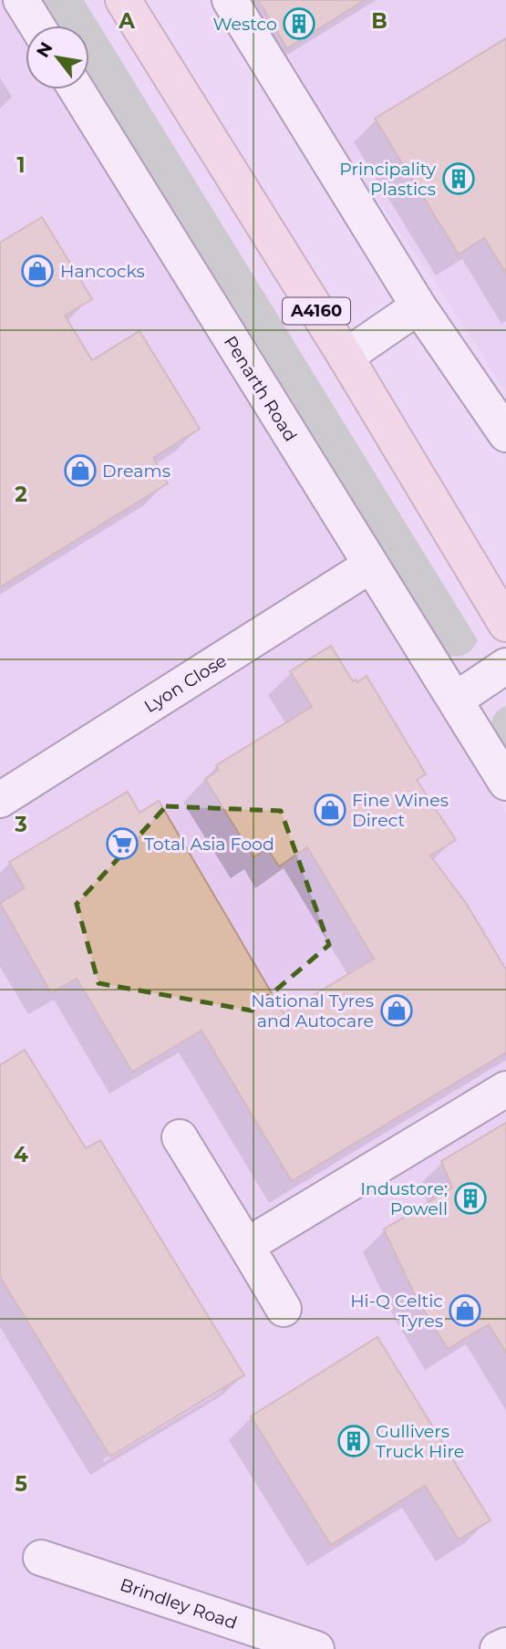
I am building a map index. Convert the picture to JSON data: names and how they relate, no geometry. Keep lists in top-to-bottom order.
{
  "streets": {
    "main road": ["A4160"],
    "street": ["Penarth Road", "Lyon Close", "Brindley Road"]
  },
  "crossings": [
    ["Penarth Road", "Lyon Close"]
  ],
  "places": {
    "building": [
      "Westco",
      "Principality Plastics",
      "Industore; Powell",
      "Gullivers Truck Hire"
    ],
    "shop": [
      "Hancocks",
      "Dreams",
      "Fine Wines Direct",
      "National Tyres and Autocare",
      "Hi-Q Celtic Tyres"
    ],
    "supermarket": ["Total Asia Food"]
  },
  "north": "top left",
  "grid": {
    "columns": ["A", "B"],
    "rows": [
      "1",
      "2",
      "3",
      "4",
      "5"
    ]
  }
}
